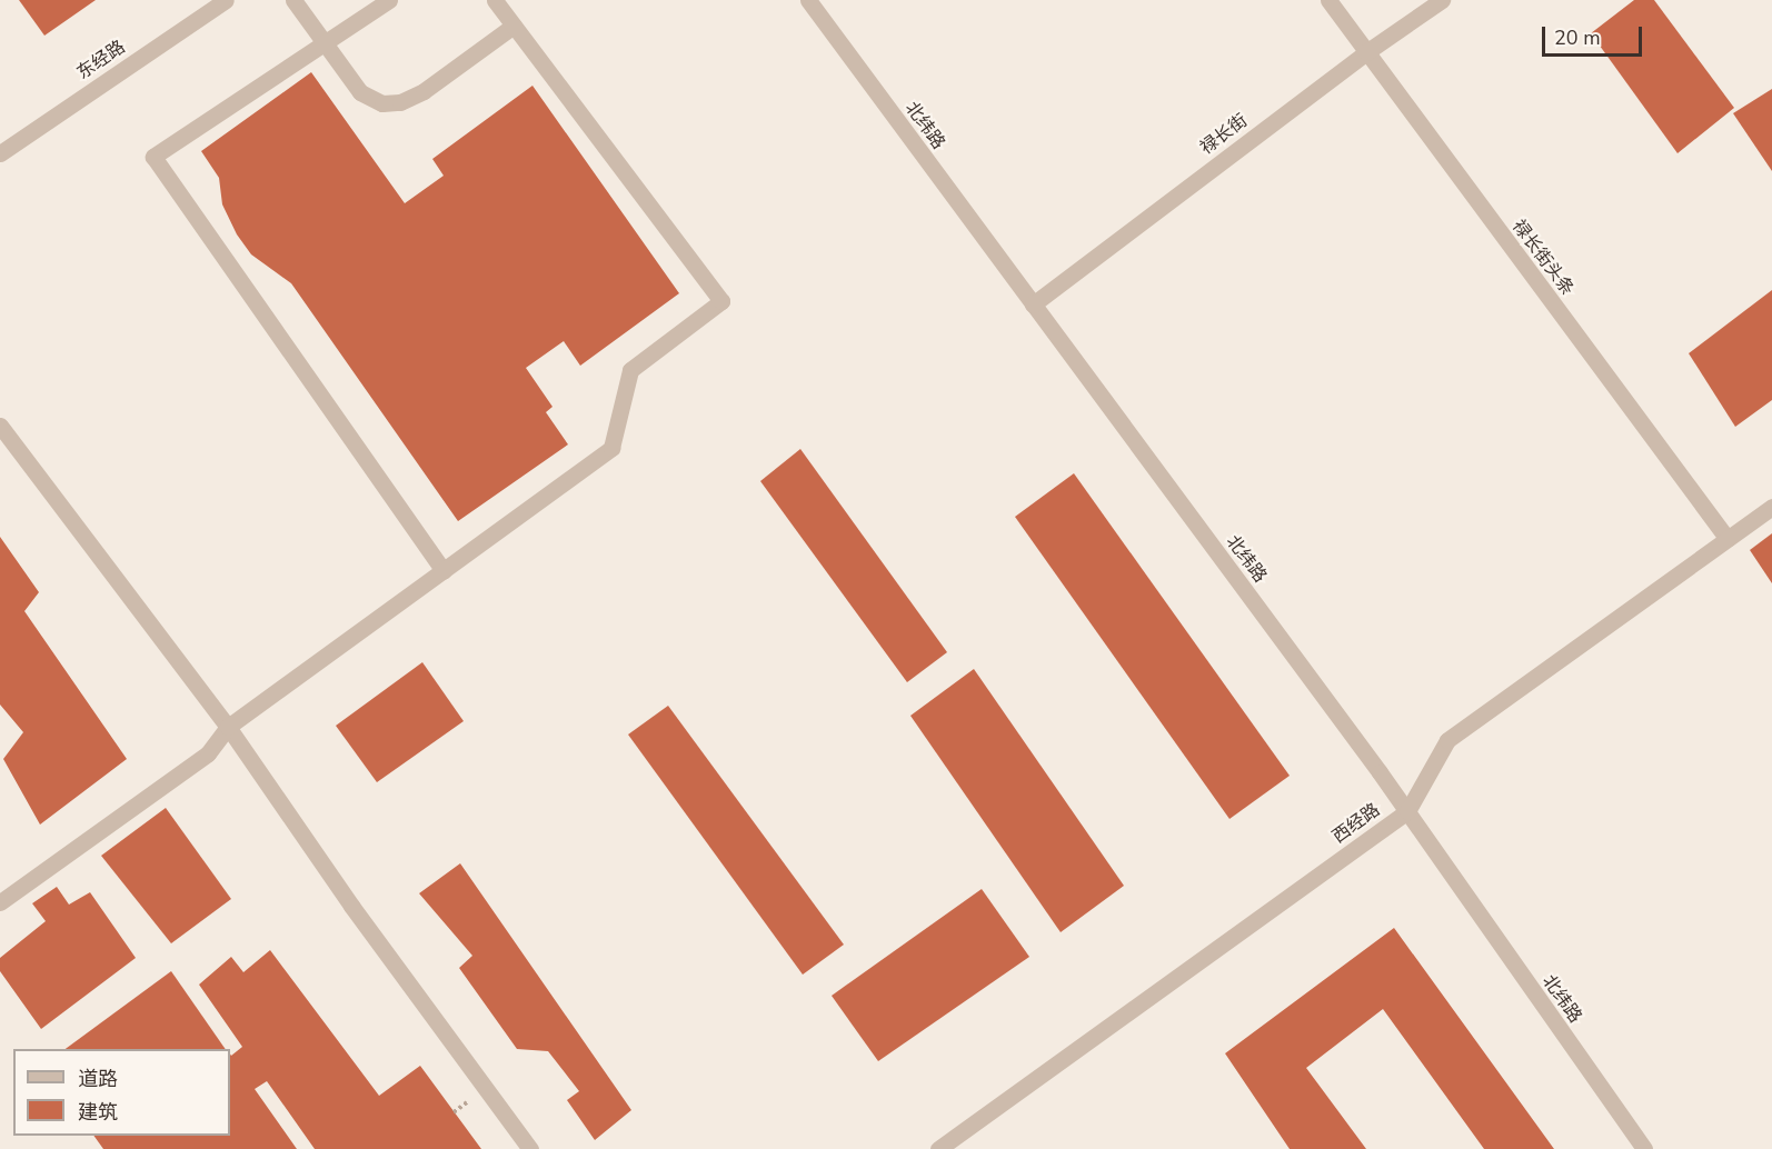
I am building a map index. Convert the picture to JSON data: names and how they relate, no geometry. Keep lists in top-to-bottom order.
{
  "streets": {
    "street": [
      "东经路",
      "北纬路",
      "禄长街",
      "禄长街头条",
      "西经路"
    ]
  },
  "crossings": [
    ["北纬路", "禄长街"],
    ["北纬路", "西经路"],
    ["禄长街", "禄长街头条"],
    ["禄长街头条", "西经路"]
  ],
  "legend": ["道路", "建筑"],
  "scale_bar": "20 m"
}
